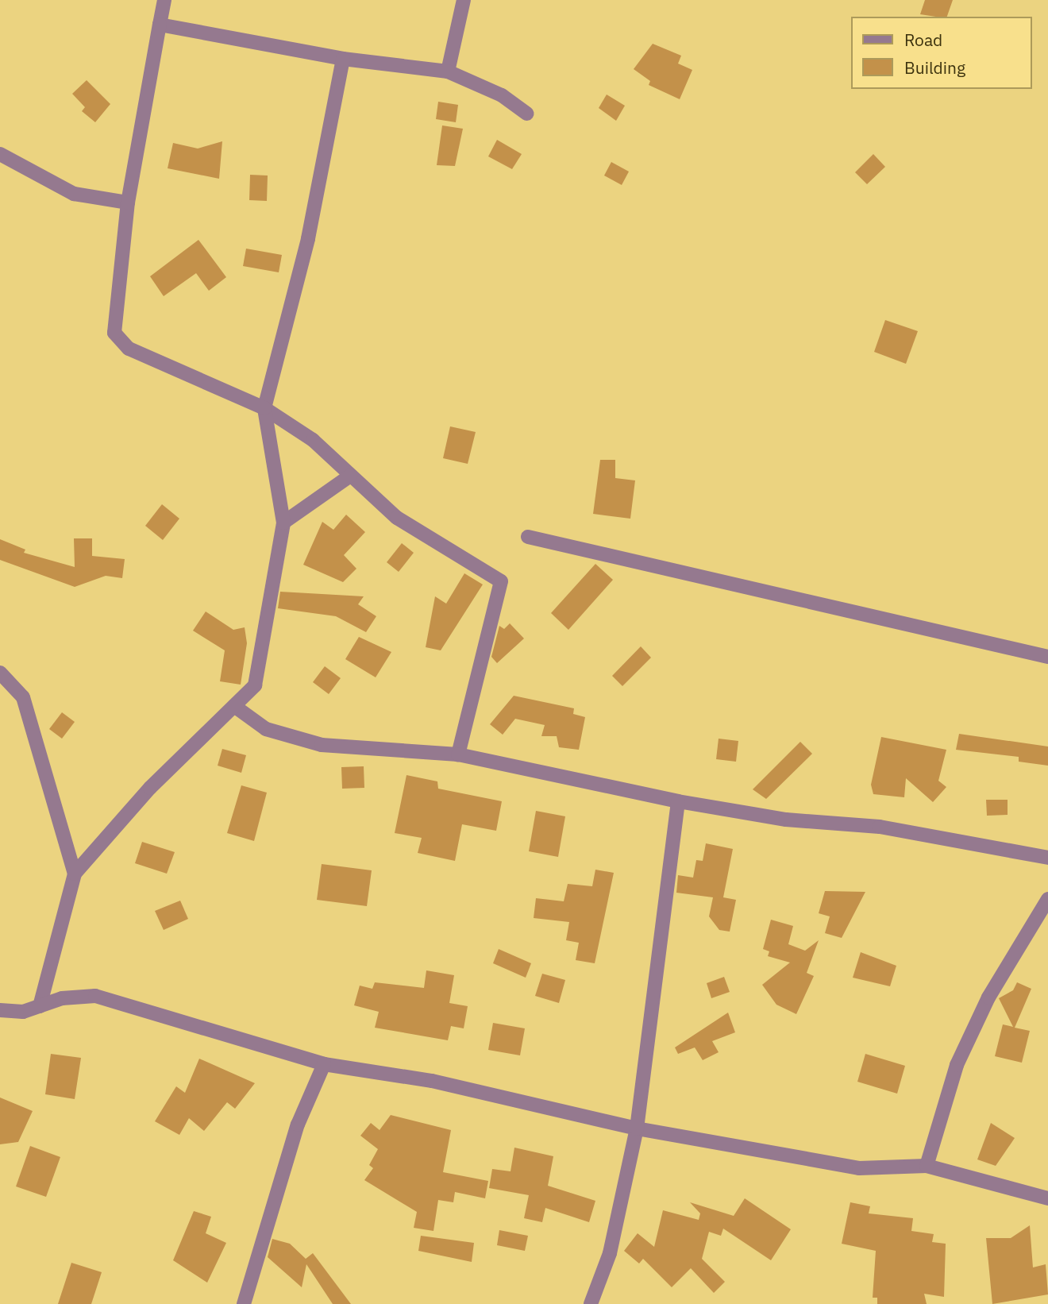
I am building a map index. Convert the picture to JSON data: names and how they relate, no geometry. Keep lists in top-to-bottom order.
{
  "legend": ["Road", "Building"]
}
